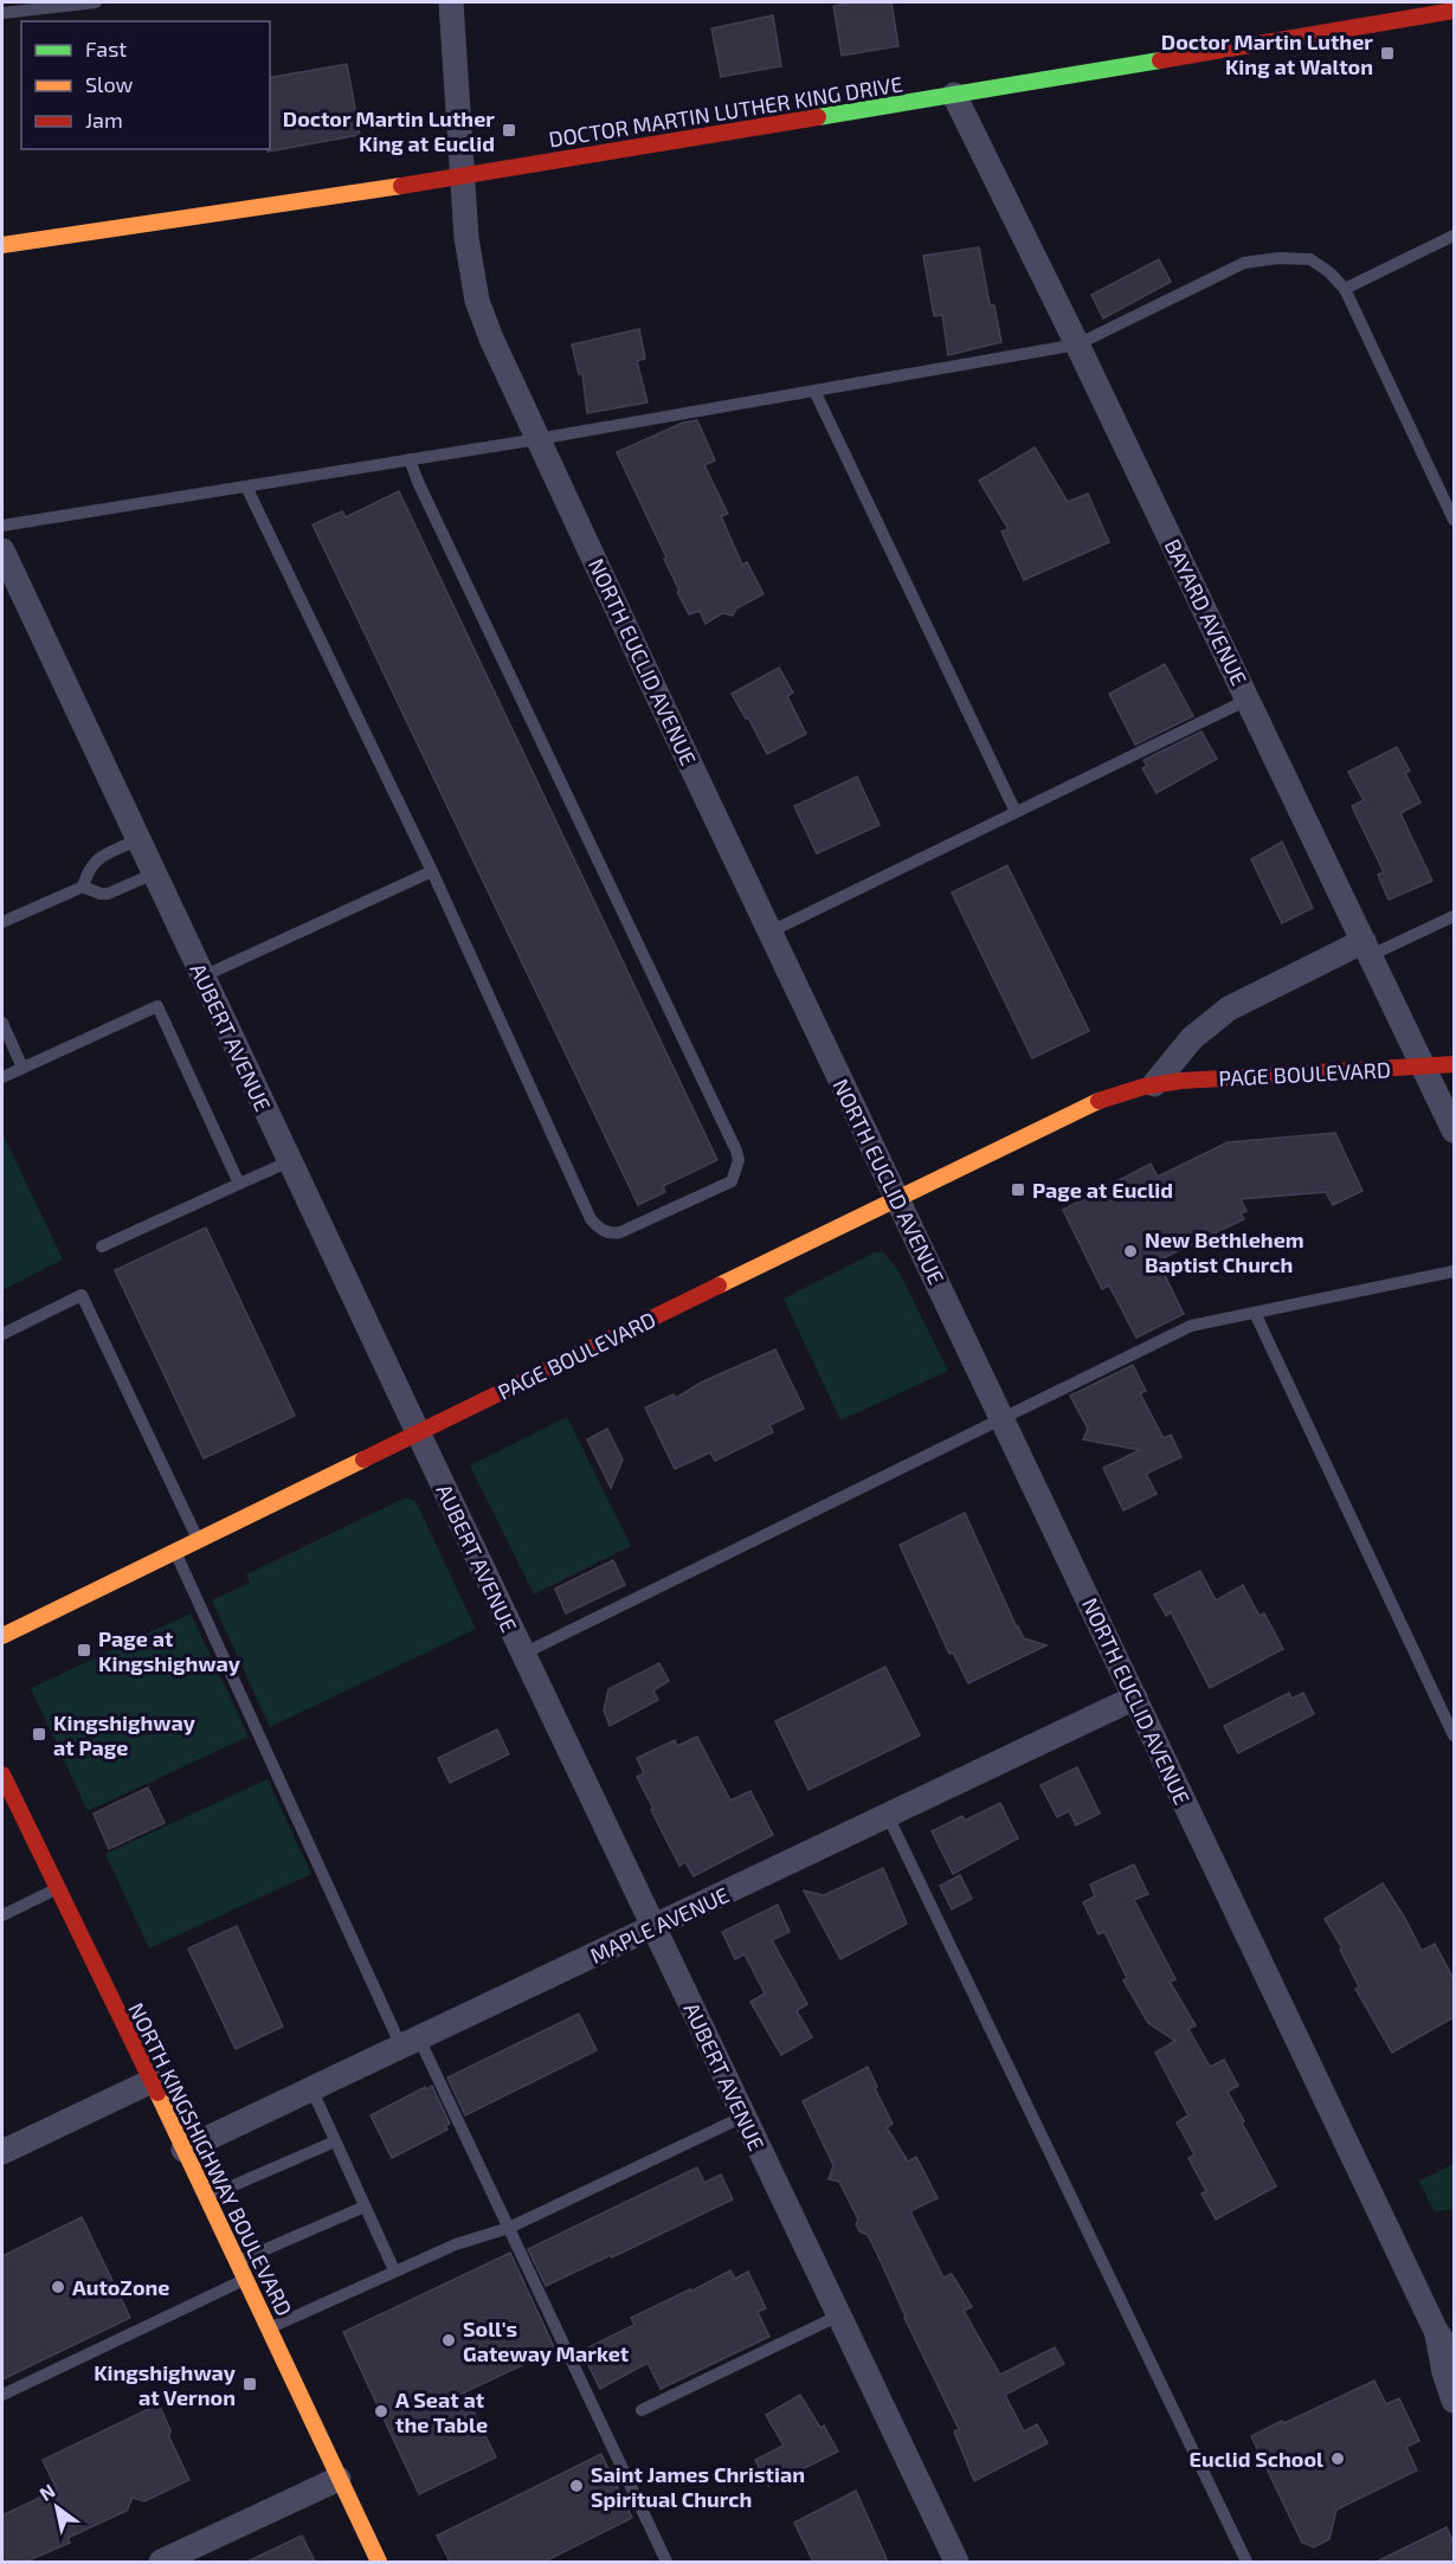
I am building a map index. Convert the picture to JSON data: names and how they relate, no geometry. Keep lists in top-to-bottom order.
{
  "streets": {
    "main road": ["DOCTOR MARTIN LUTHER KING DRIVE", "PAGE BOULEVARD", "NORTH KINGSHIGHWAY BOULEVARD"],
    "street": [
      "BAYARD AVENUE",
      "NORTH EUCLID AVENUE",
      "AUBERT AVENUE",
      "MAPLE AVENUE"
    ]
  },
  "crossings": [
    ["DOCTOR MARTIN LUTHER KING DRIVE", "BAYARD AVENUE"],
    ["DOCTOR MARTIN LUTHER KING DRIVE", "NORTH EUCLID AVENUE"],
    ["BAYARD AVENUE", "PAGE BOULEVARD"],
    ["NORTH EUCLID AVENUE", "PAGE BOULEVARD"],
    ["NORTH EUCLID AVENUE", "MAPLE AVENUE"],
    ["AUBERT AVENUE", "PAGE BOULEVARD"],
    ["AUBERT AVENUE", "MAPLE AVENUE"],
    ["MAPLE AVENUE", "NORTH KINGSHIGHWAY BOULEVARD"]
  ],
  "places": {
    "transit": [
      "Doctor Martin Luther King at Walton",
      "Doctor Martin Luther King at Euclid",
      "Page at Euclid",
      "Page at Kingshighway",
      "Kingshighway at Page",
      "Kingshighway at Vernon"
    ],
    "other": [
      "New Bethlehem Baptist Church",
      "AutoZone",
      "Soll's Gateway Market",
      "A Seat at the Table",
      "Euclid School",
      "Saint James Christian Spiritual Church"
    ]
  },
  "legend": ["Fast", "Slow", "Jam"],
  "north": "top left"
}
